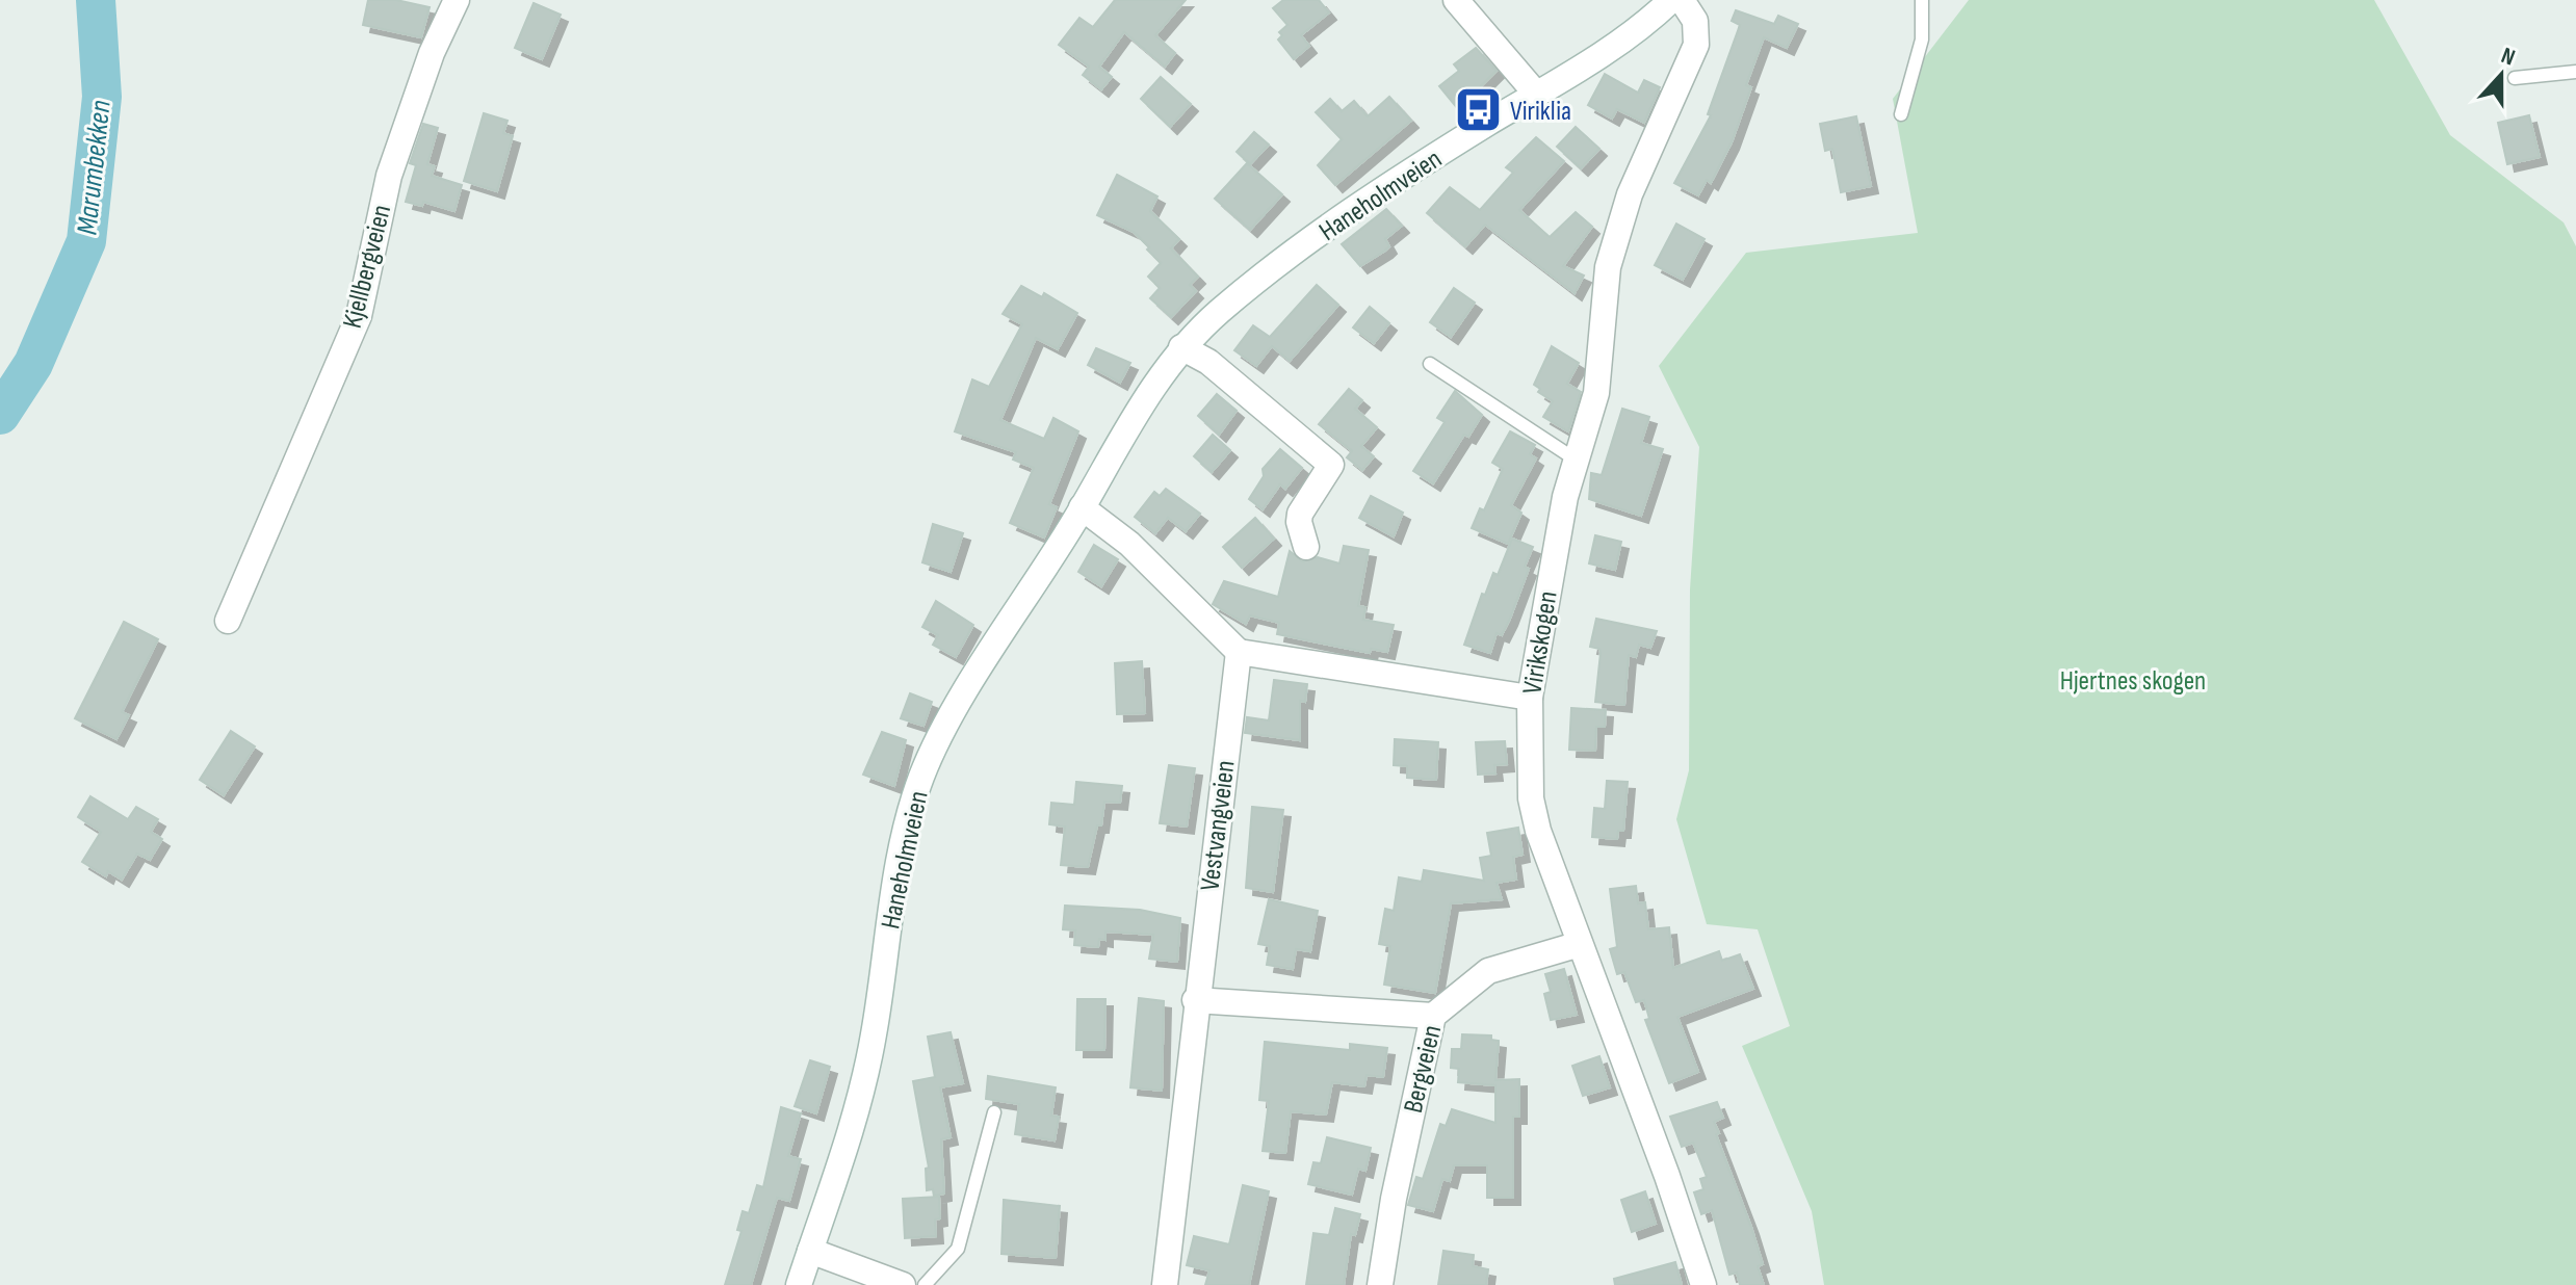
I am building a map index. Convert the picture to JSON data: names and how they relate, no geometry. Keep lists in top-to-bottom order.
{
  "streets": {
    "street": [
      "Haneholmveien",
      "Kjellbergveien",
      "Virikskogen",
      "Vestvangveien",
      "Bergveien"
    ]
  },
  "crossings": [
    ["Virikskogen", "Bergveien"]
  ],
  "water": ["Marumbekken"],
  "parks": ["Hjertnes skogen"],
  "places": {
    "bus stop": ["Viriklia"]
  },
  "north": "top"
}
